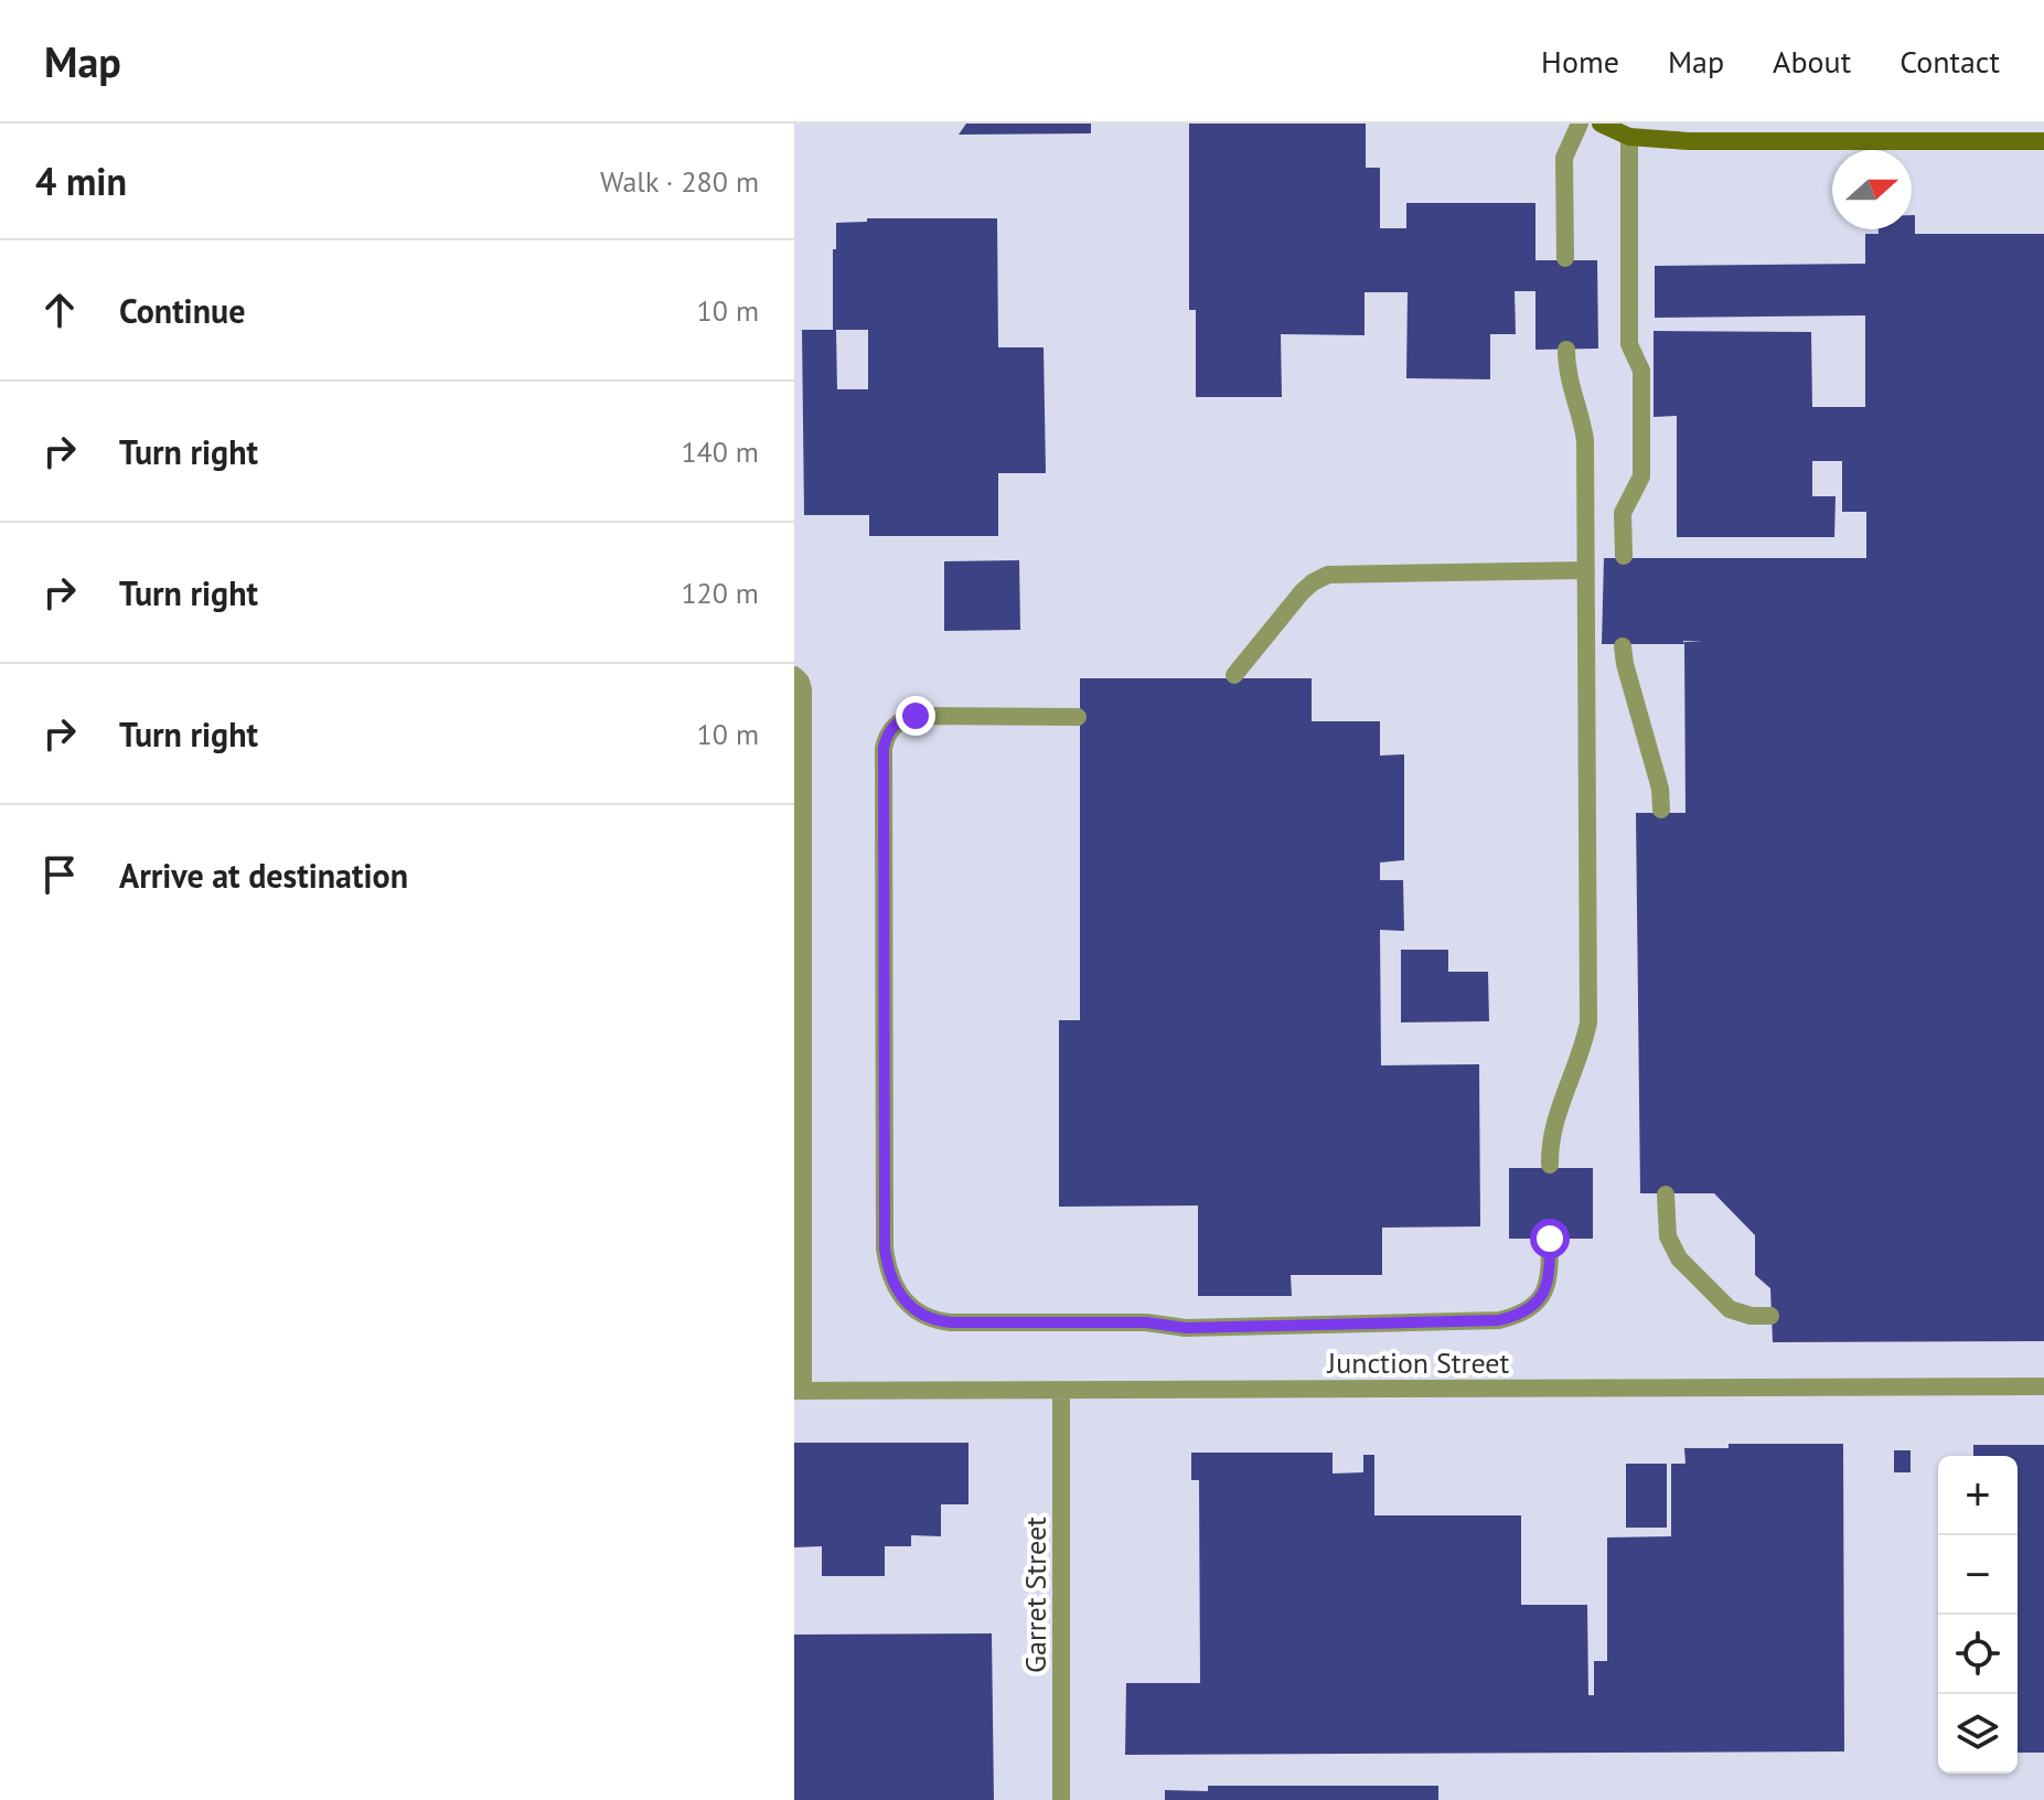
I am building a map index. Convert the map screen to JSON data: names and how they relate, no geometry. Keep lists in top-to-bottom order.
{
  "streets": {
    "street": ["Junction Street", "Garret Street"]
  },
  "crossings": [
    ["Junction Street", "Garret Street"]
  ],
  "north": "right",
  "page": {
    "header": "Map",
    "nav": [
      "Home",
      "Map",
      "About",
      "Contact"
    ],
    "heading": ["4 min", "Walk · 280 m"],
    "list": [
      ["Continue", "10 m"],
      ["Turn right", "140 m"],
      ["Turn right", "120 m"],
      ["Turn right", "10 m"],
      "Arrive at destination"
    ],
    "map_buttons": ["+", "−"]
  }
}
